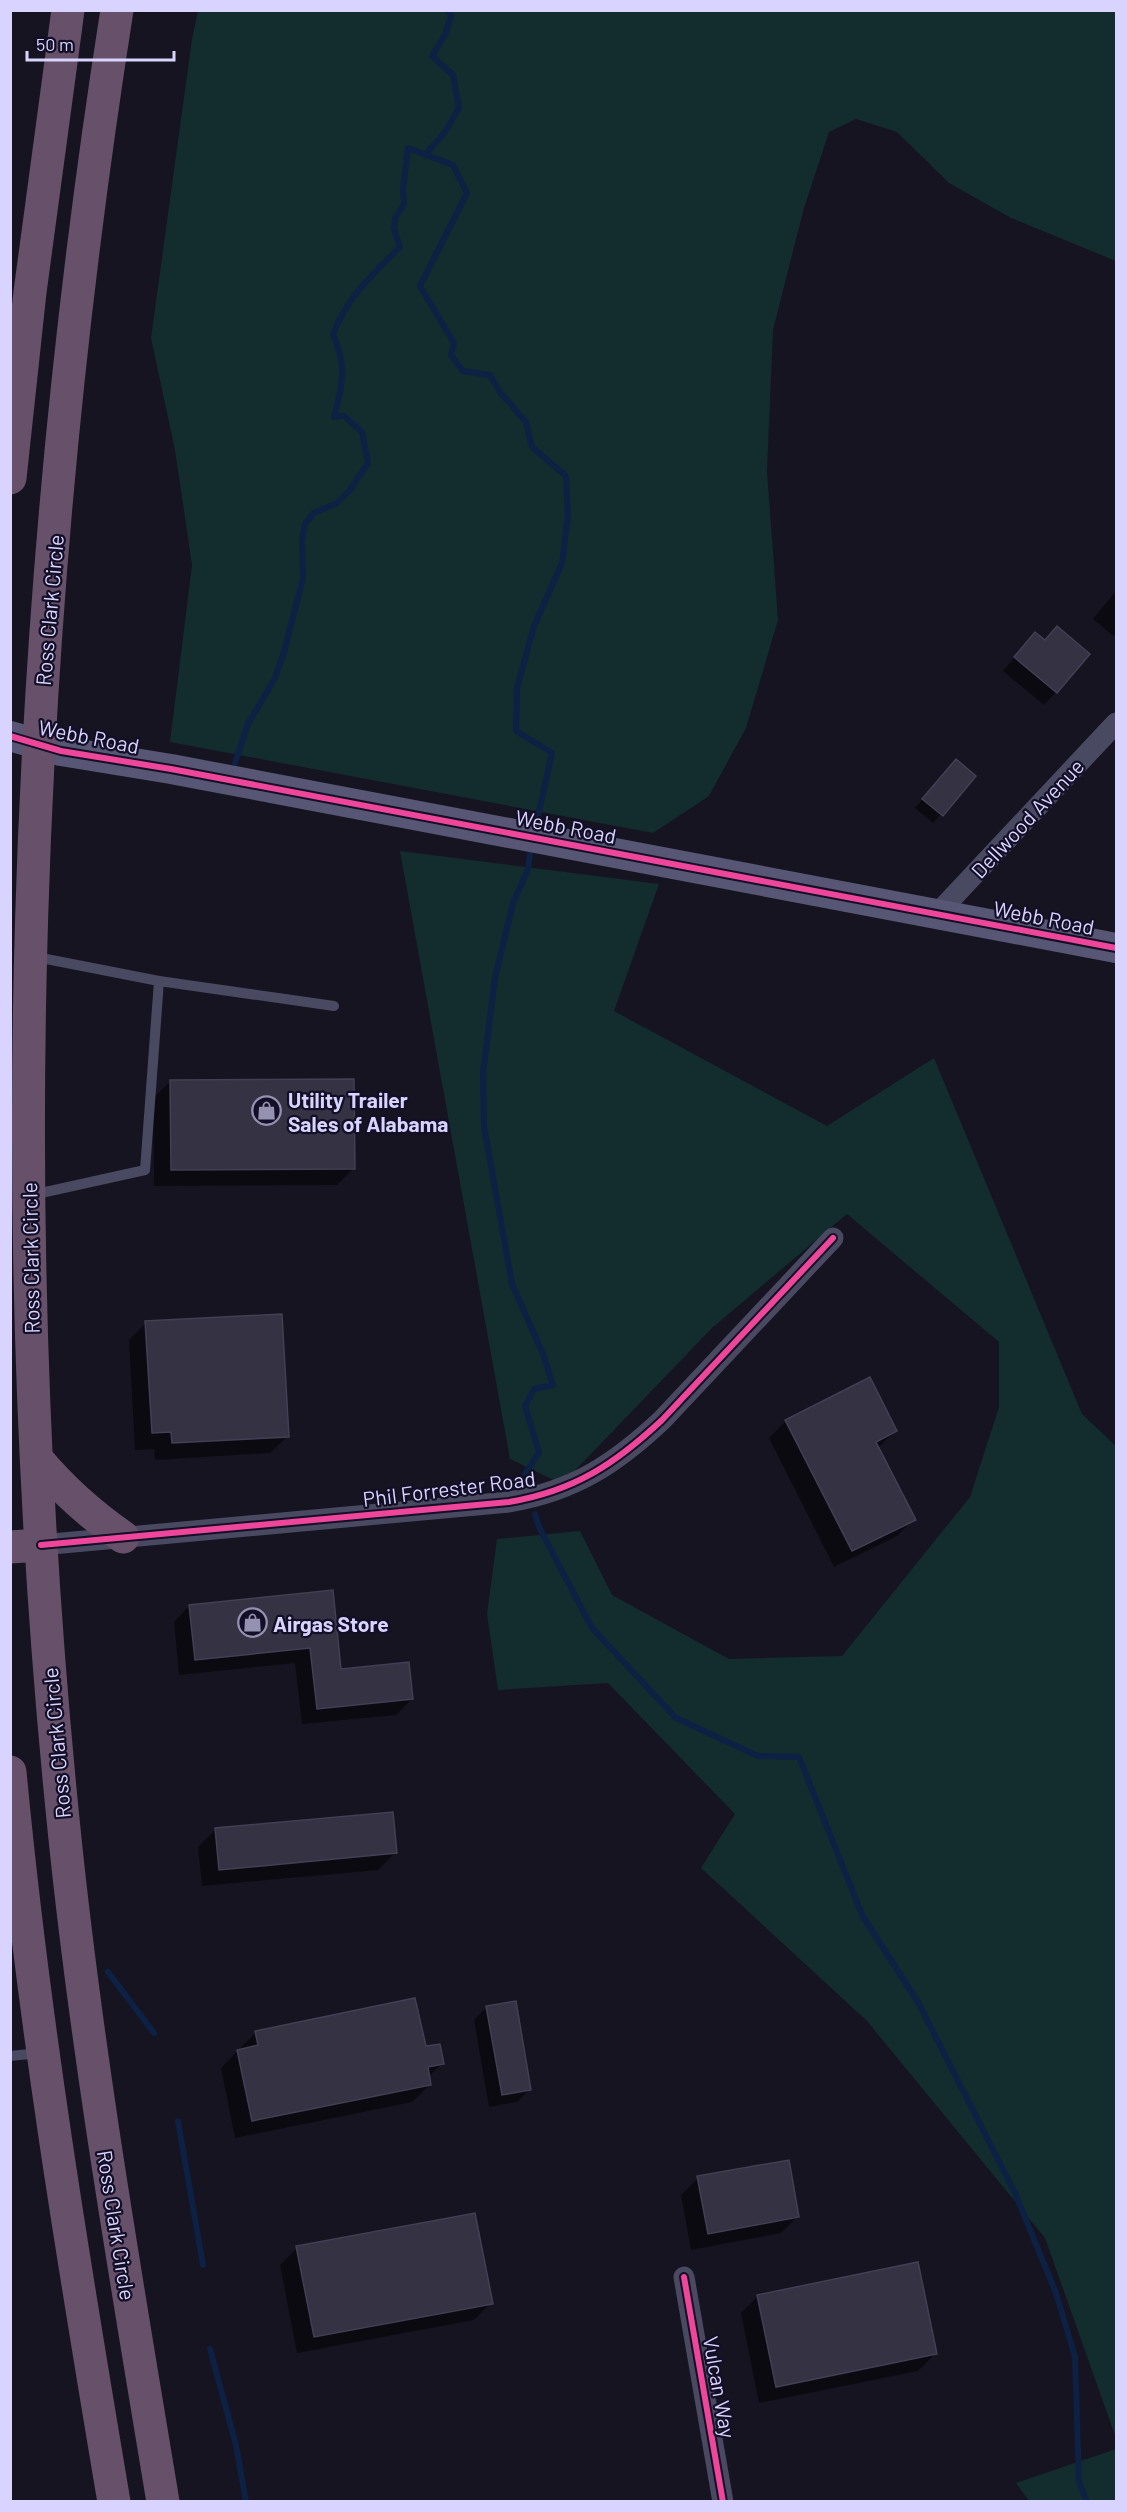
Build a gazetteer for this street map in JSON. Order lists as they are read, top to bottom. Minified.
{"streets":{"highway":["Ross Clark Circle"],"street":["Webb Road","Dellwood Avenue","Phil Forrester Road","Vulcan Way"]},"crossings":[["Ross Clark Circle","Webb Road"],["Ross Clark Circle","Phil Forrester Road"],["Webb Road","Dellwood Avenue"]],"places":{"shop":["Utility Trailer Sales of Alabama","Airgas Store"]},"scale_bar":"50 m"}
